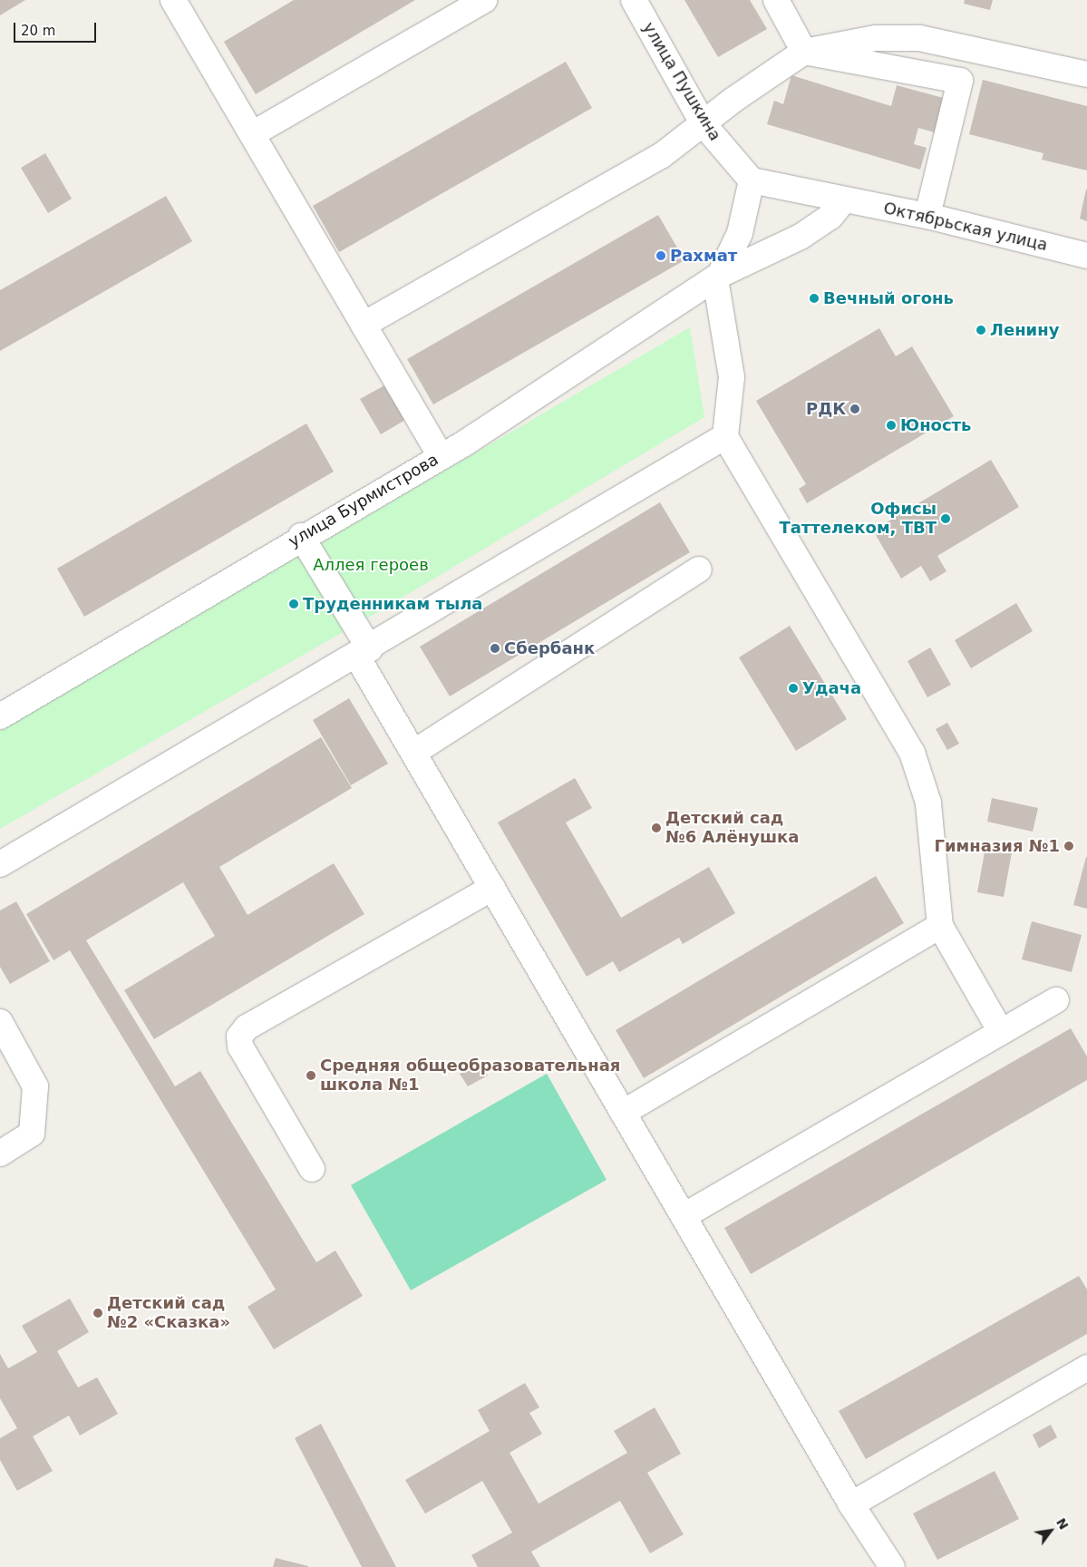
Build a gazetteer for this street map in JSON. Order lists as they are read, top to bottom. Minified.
{"streets":{"street":["улица Пушкина","Октябрьская улица","улица Бурмистрова"]},"crossings":[["улица Пушкина","Октябрьская улица"],["Октябрьская улица","улица Бурмистрова"]],"parks":["Аллея героев"],"places":["Рахмат","Вечный огонь","Ленину","РДК","Юность","Офисы Таттелеком, ТВТ","Труденникам тыла","Сбербанк","Удача","Детский сад №6 Алёнушка","Гимназия №1","Средняя общеобразовательная школа №1","Детский сад №2 «Сказка»"],"scale_bar":"20 m","north":"top right"}
